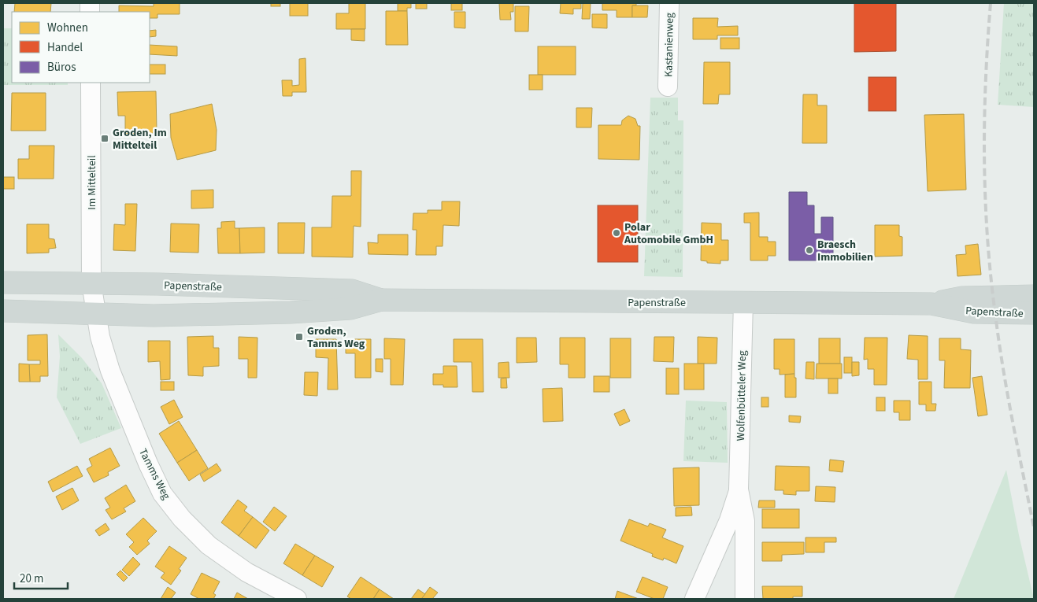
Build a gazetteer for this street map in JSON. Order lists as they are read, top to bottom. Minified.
{"streets":{"main road":["Papenstraße"],"street":["Kastanienweg","Im Mittelteil","Wolfenbütteler Weg","Tamms Weg"]},"crossings":[["Im Mittelteil","Papenstraße"],["Im Mittelteil","Tamms Weg"],["Papenstraße","Wolfenbütteler Weg"],["Papenstraße","Tamms Weg"]],"places":{"transit":["Groden, Im Mittelteil","Groden, Tamms Weg"],"other":["Polar Automobile GmbH","Braesch Immobilien"]},"legend":["Wohnen","Handel","Büros"],"scale_bar":"20 m"}
